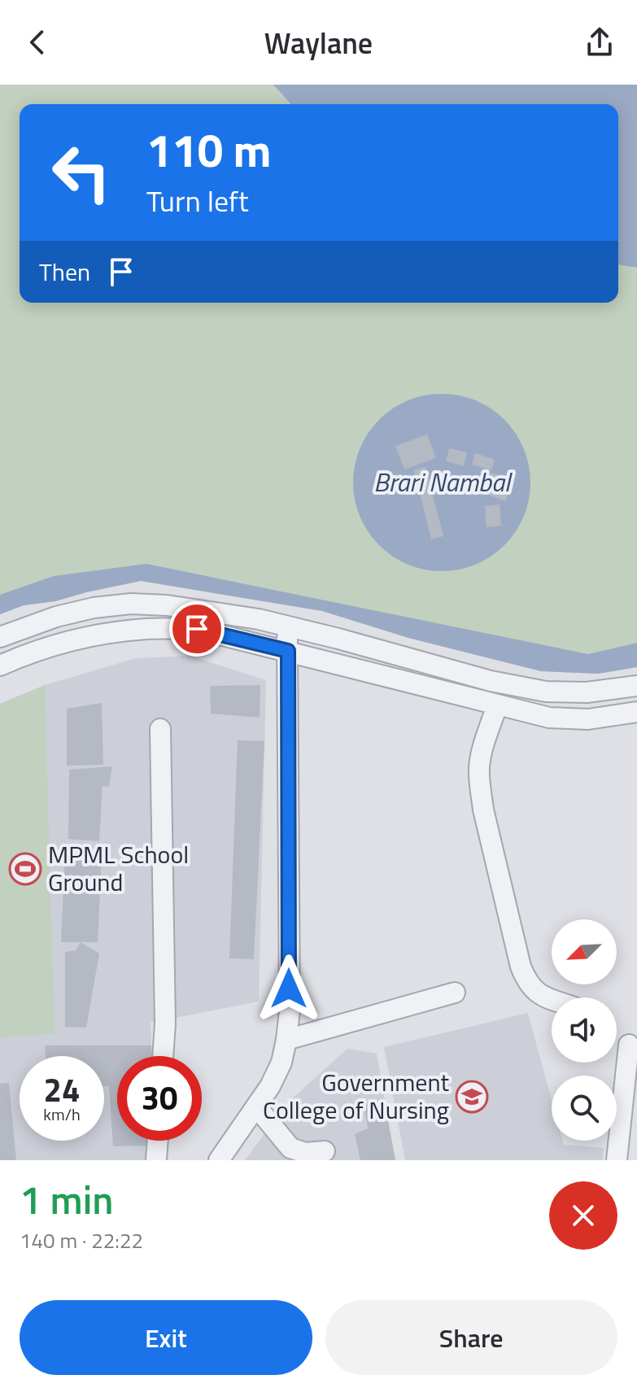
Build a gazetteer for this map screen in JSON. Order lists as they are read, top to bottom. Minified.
{"water":["Brari Nambal"],"places":{"sports":["MPML School Ground"],"school or university":["Government College of Nursing"]},"north":"bottom left","page":{"header":"Waylane","turn":["110 m","Turn left"],"then":"Then","speed":"24 km/h","limit":"30","heading":["1 min","140 m · 22:22"],"buttons":["Exit","Share"]}}
